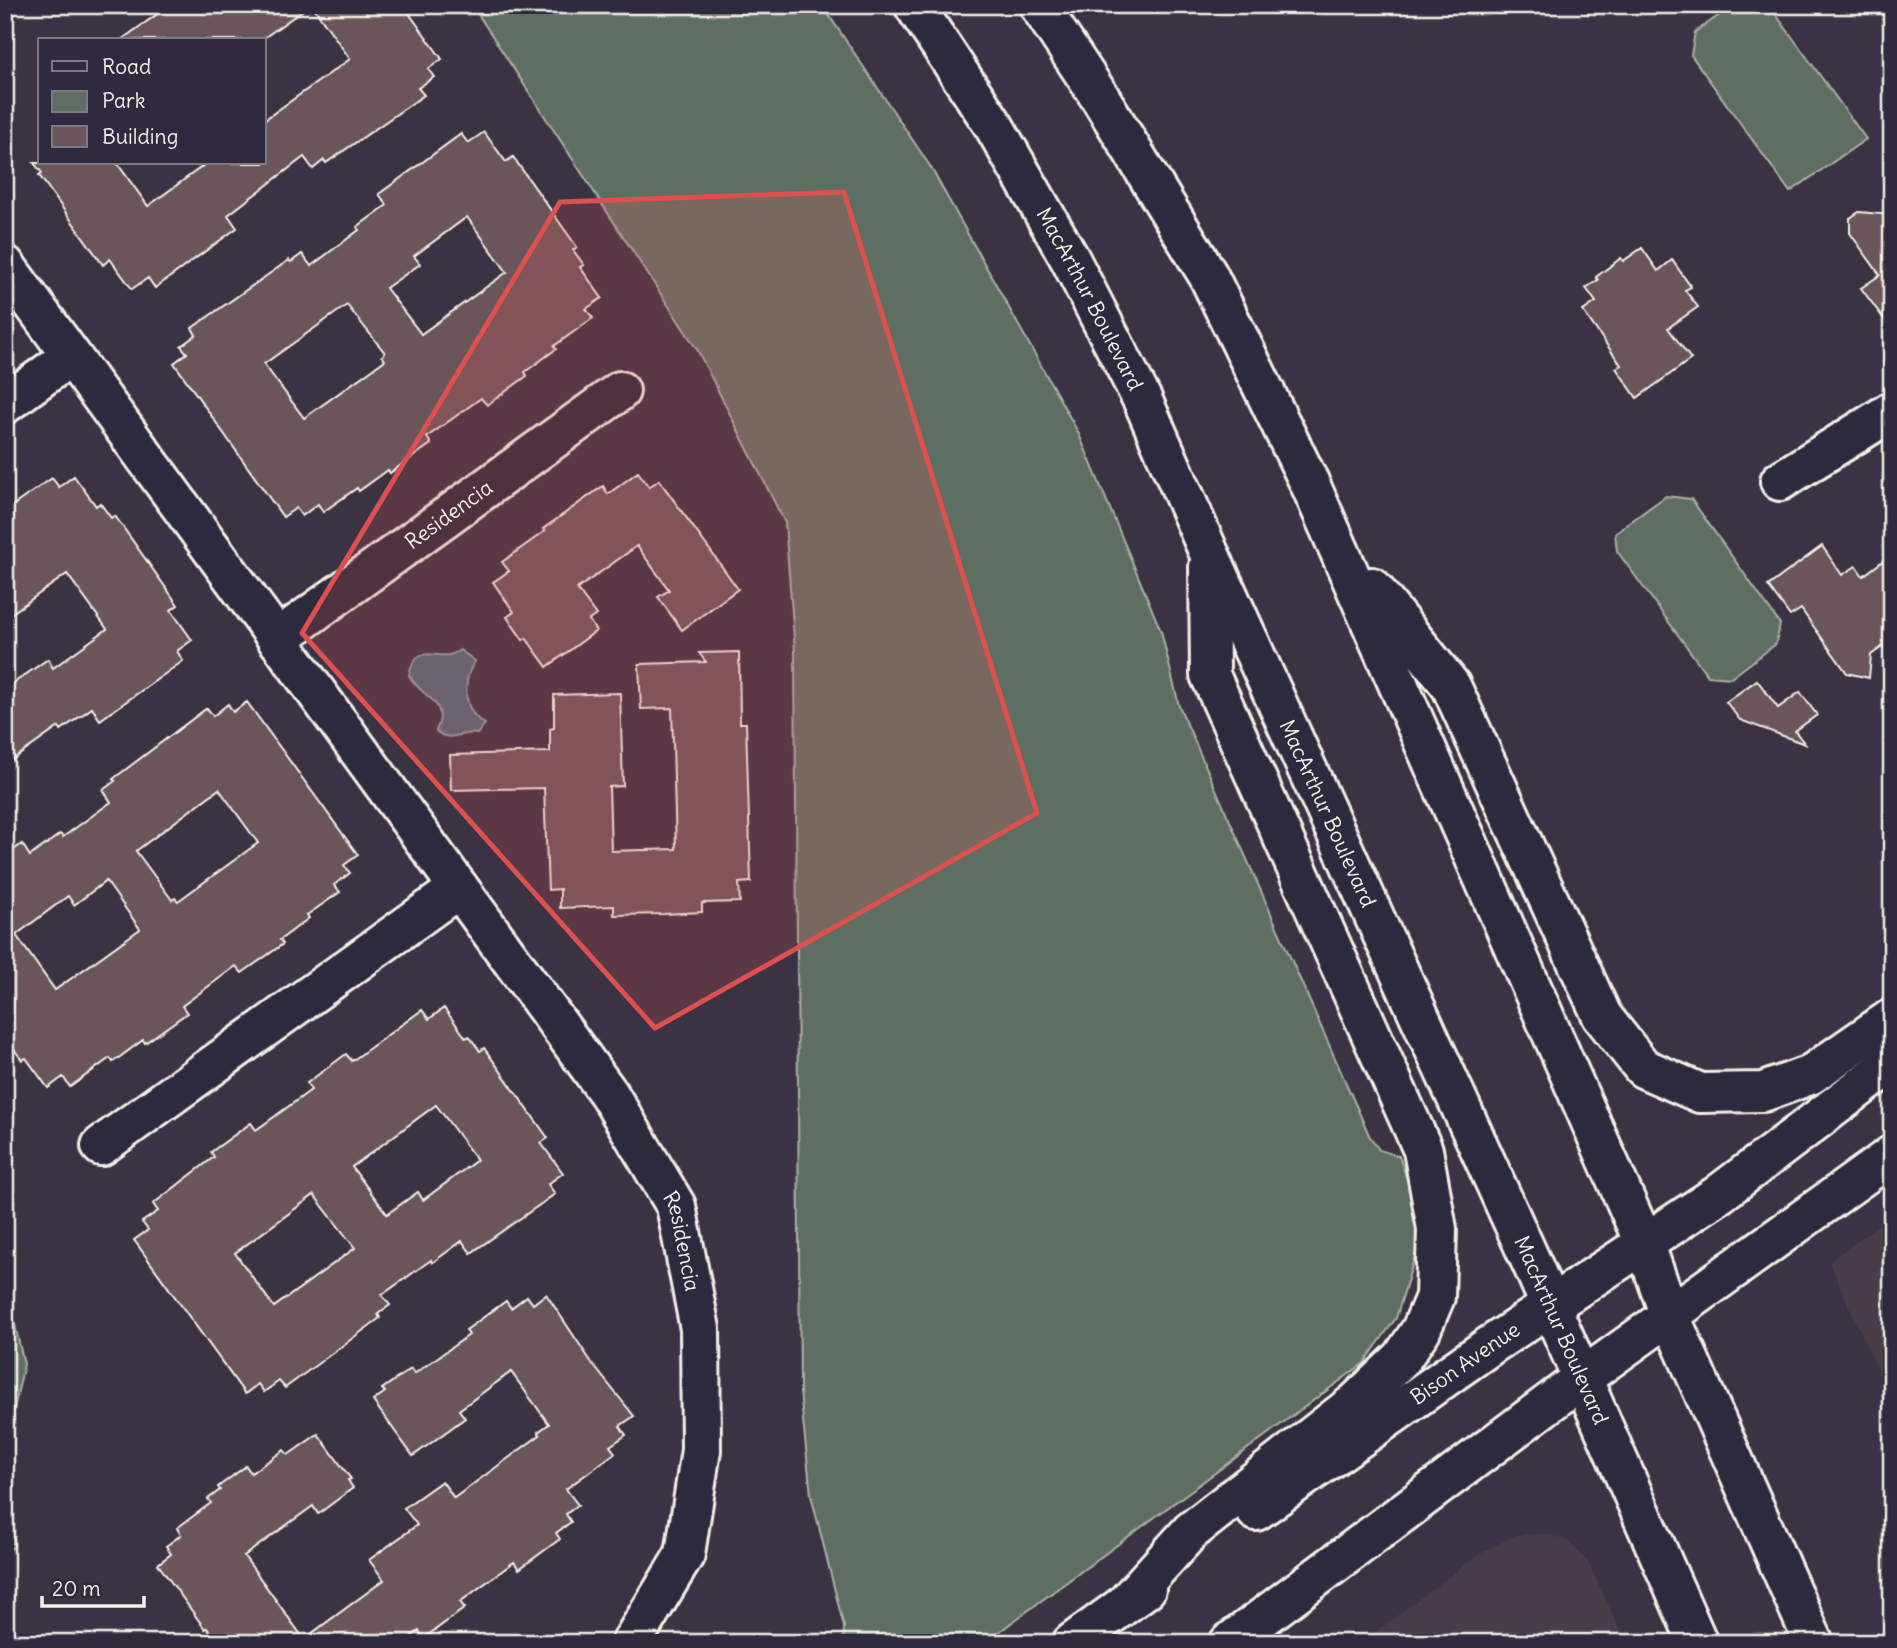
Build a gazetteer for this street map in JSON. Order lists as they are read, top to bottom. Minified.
{"streets":{"main road":["MacArthur Boulevard","Residencia","Bison Avenue"]},"crossings":[["MacArthur Boulevard","Bison Avenue"]],"legend":["Road","Park","Building"],"scale_bar":"20 m"}
